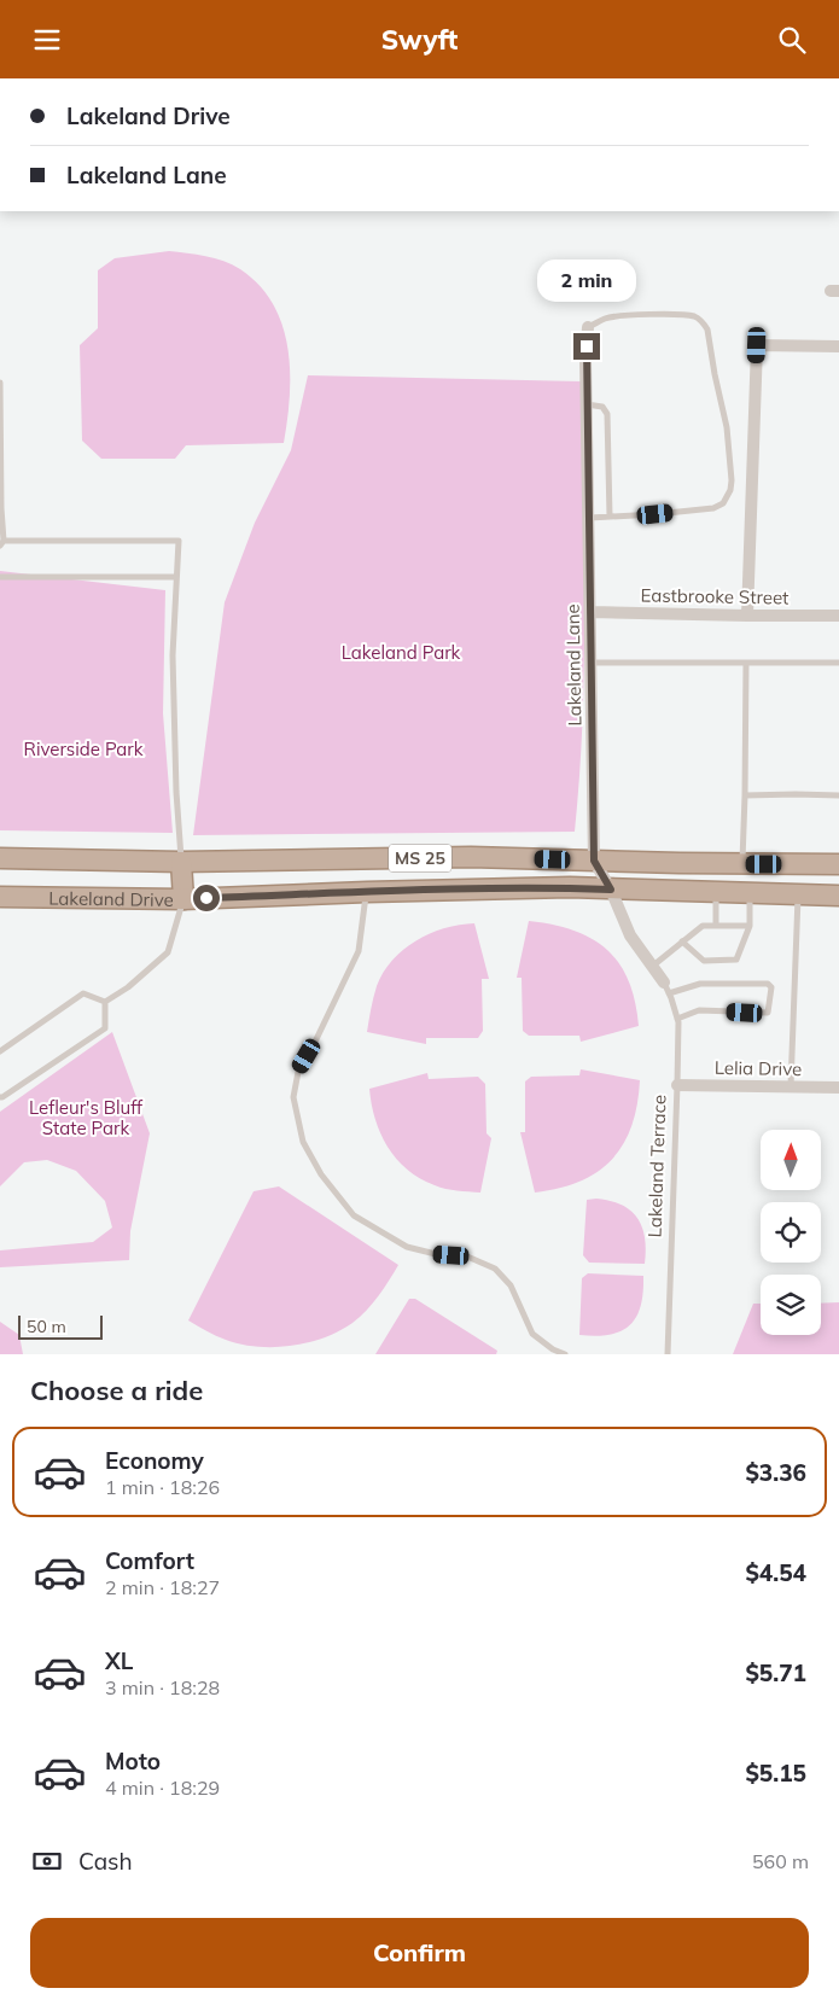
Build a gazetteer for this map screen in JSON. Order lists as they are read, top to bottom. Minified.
{"streets":{"highway":["MS 25","Lakeland Drive"],"street":["Eastbrooke Street","Lakeland Lane","Lelia Drive"],"lane":["Lakeland Terrace"]},"crossings":[["Eastbrooke Street","Lakeland Lane"],["Lakeland Lane","Lakeland Drive"],["Lakeland Lane","Lakeland Terrace"],["Lelia Drive","Lakeland Terrace"]],"parks":["Lakeland Park","Riverside Park","Lefleur's Bluff State Park"],"scale_bar":"50 m","north":"top","page":{"header":"Swyft","banner":["Lakeland Drive","Lakeland Lane"],"bubble":"2 min","scale":"50 m","heading":"Choose a ride","list":[{"name":"Economy","note":"1 min · 18:26","value":"$3.36"},{"name":"Comfort","note":"2 min · 18:27","value":"$4.54"},{"name":"XL","note":"3 min · 18:28","value":"$5.71"},{"name":"Moto","note":"4 min · 18:29","value":"$5.15"}],"pay":["Cash","560 m"],"buttons":"Confirm"}}
